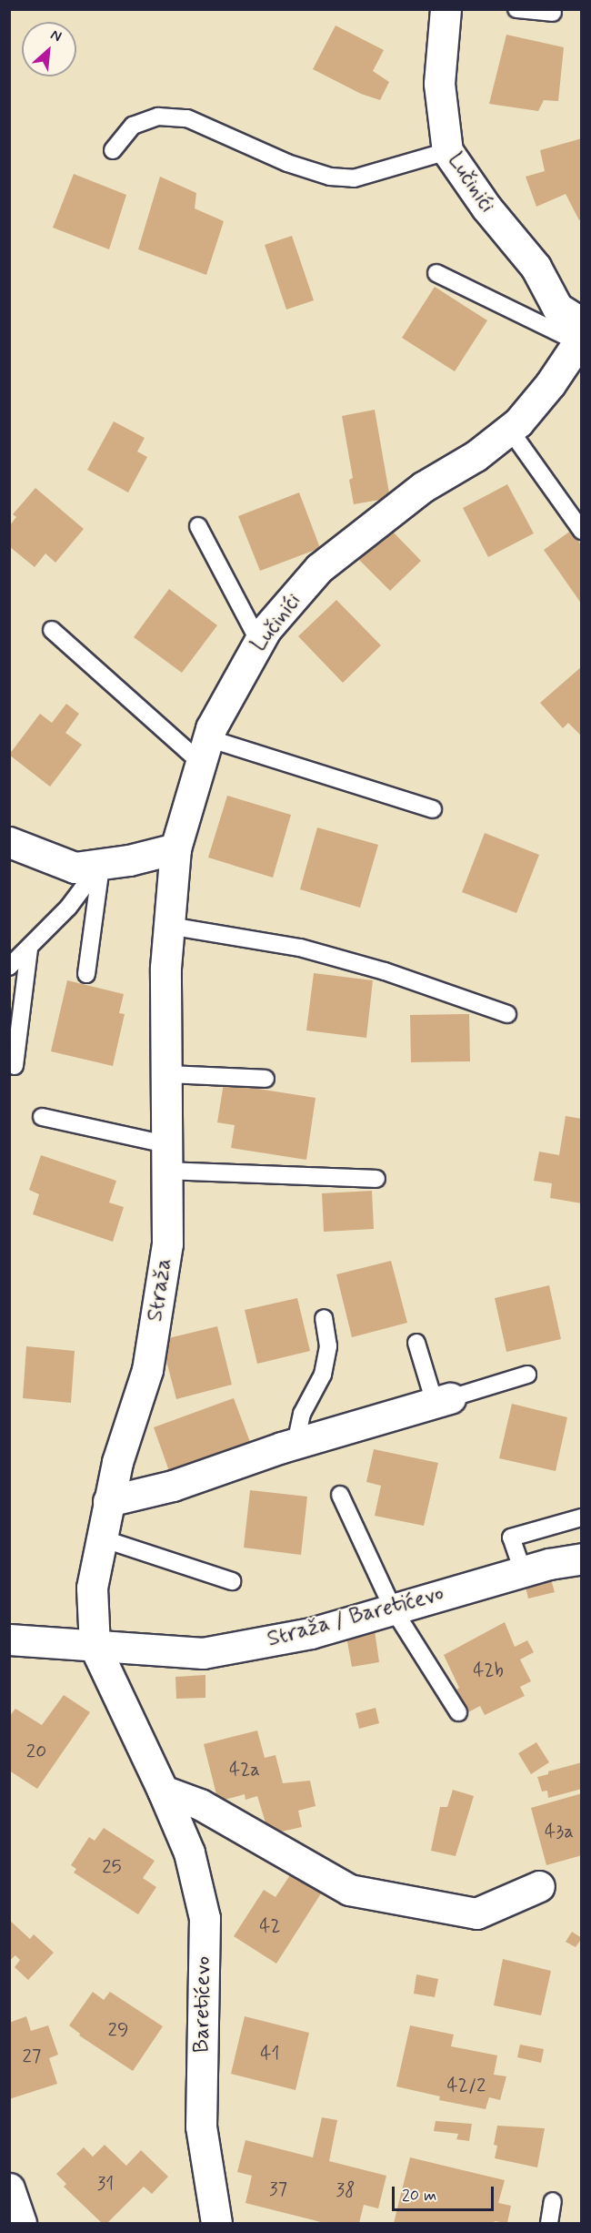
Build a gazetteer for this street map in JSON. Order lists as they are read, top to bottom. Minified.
{"streets":{"street":["Lučinići","Straža","Straža / Baretićevo","Baretićevo"]},"crossings":[["Lučinići","Straža"],["Straža","Straža / Baretićevo"],["Straža","Baretićevo"],["Straža / Baretićevo","Baretićevo"]],"house_numbers":["42b","20","42a","43a","25","42","29","41","27","42/2","31","37","38"],"scale_bar":"20 m","north":"top right"}
